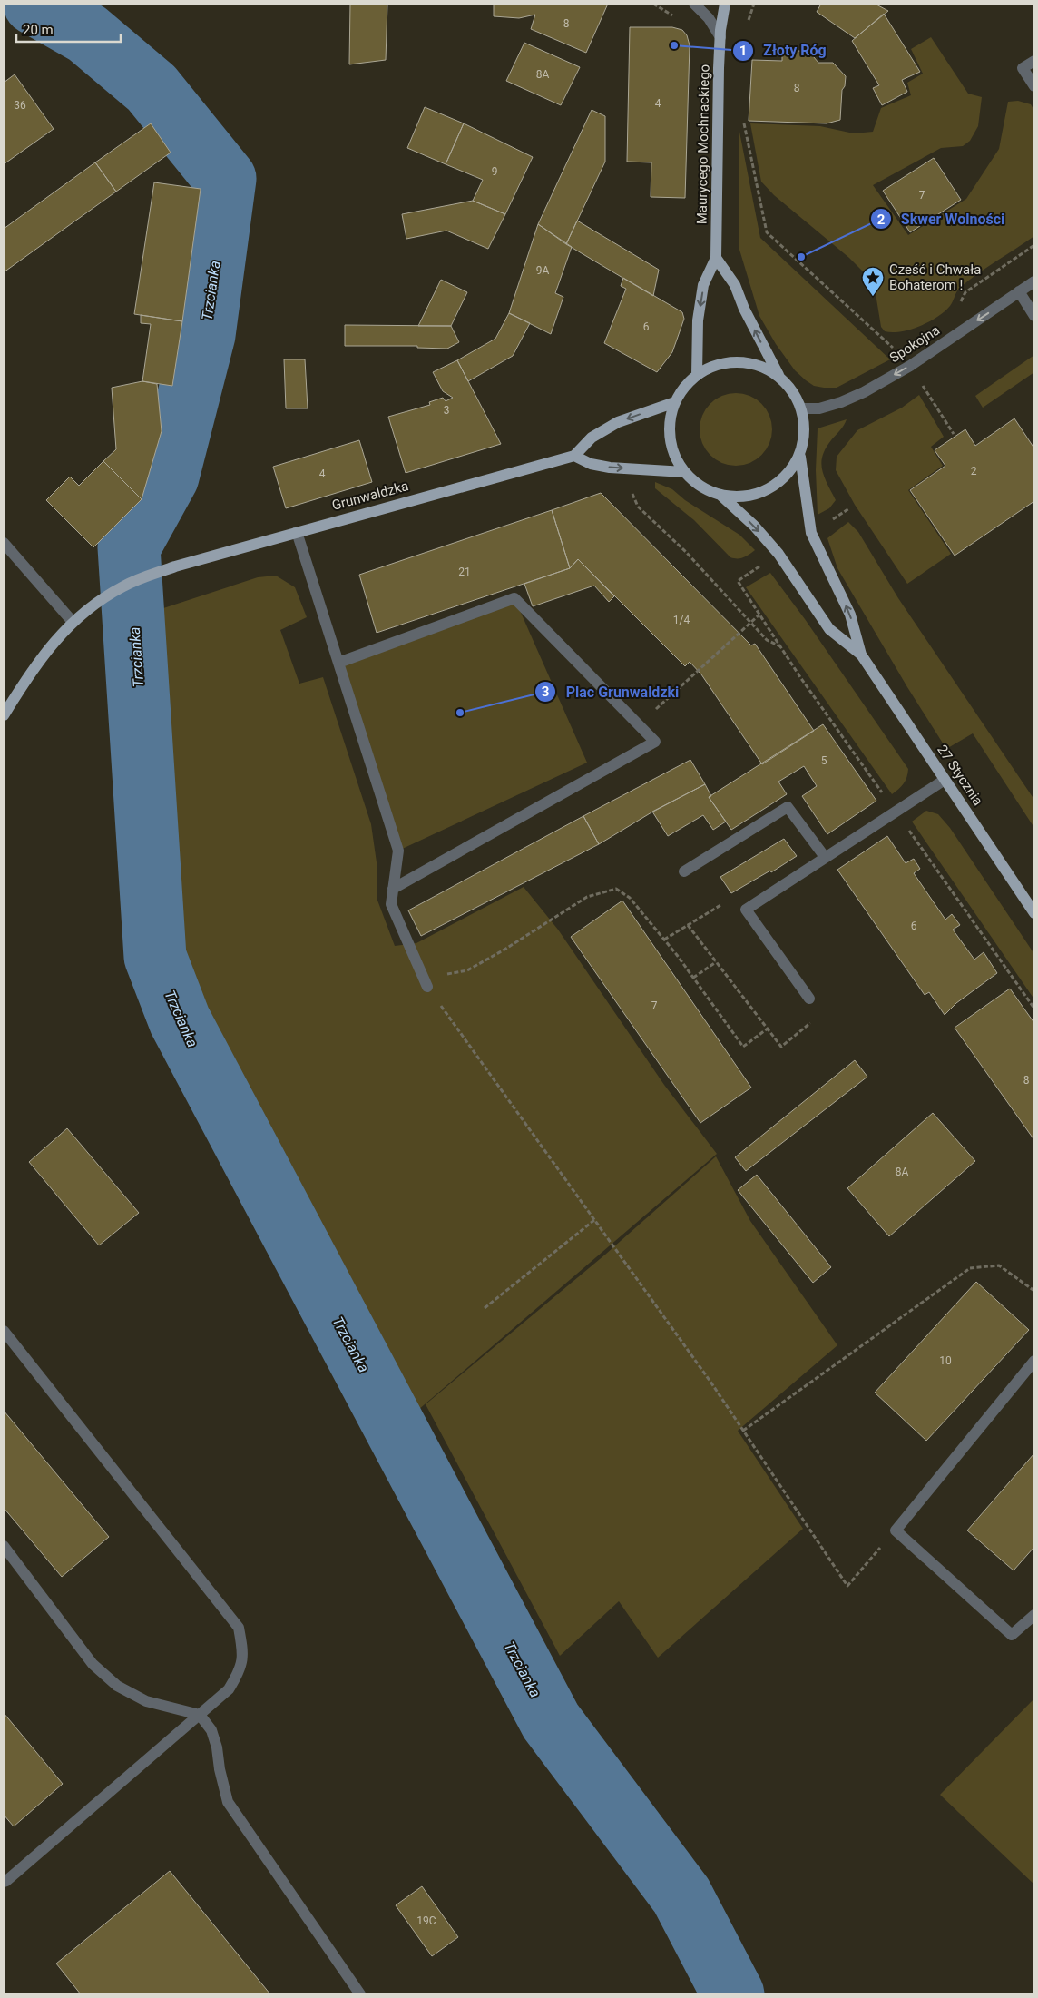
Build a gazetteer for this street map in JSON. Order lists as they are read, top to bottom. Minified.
{"streets":{"main road":["Maurycego Mochnackiego","Grunwaldzka","27 Stycznia"],"street":["Spokojna"]},"crossings":[["Maurycego Mochnackiego","Spokojna"],["Maurycego Mochnackiego","27 Stycznia"],["Spokojna","27 Stycznia"]],"one_way":["Spokojna"],"water":["Trzcianka"],"places":{"other":["Złoty Róg","Skwer Wolności","Plac Grunwaldzki"],"place":["Cześć i Chwała Bohaterom !"]},"house_numbers":["8","8A","8","4","36","9","7","9A","6","3","2","4","21","1/4","5","6","7","8","8A","10","19C"],"scale_bar":"20 m"}
